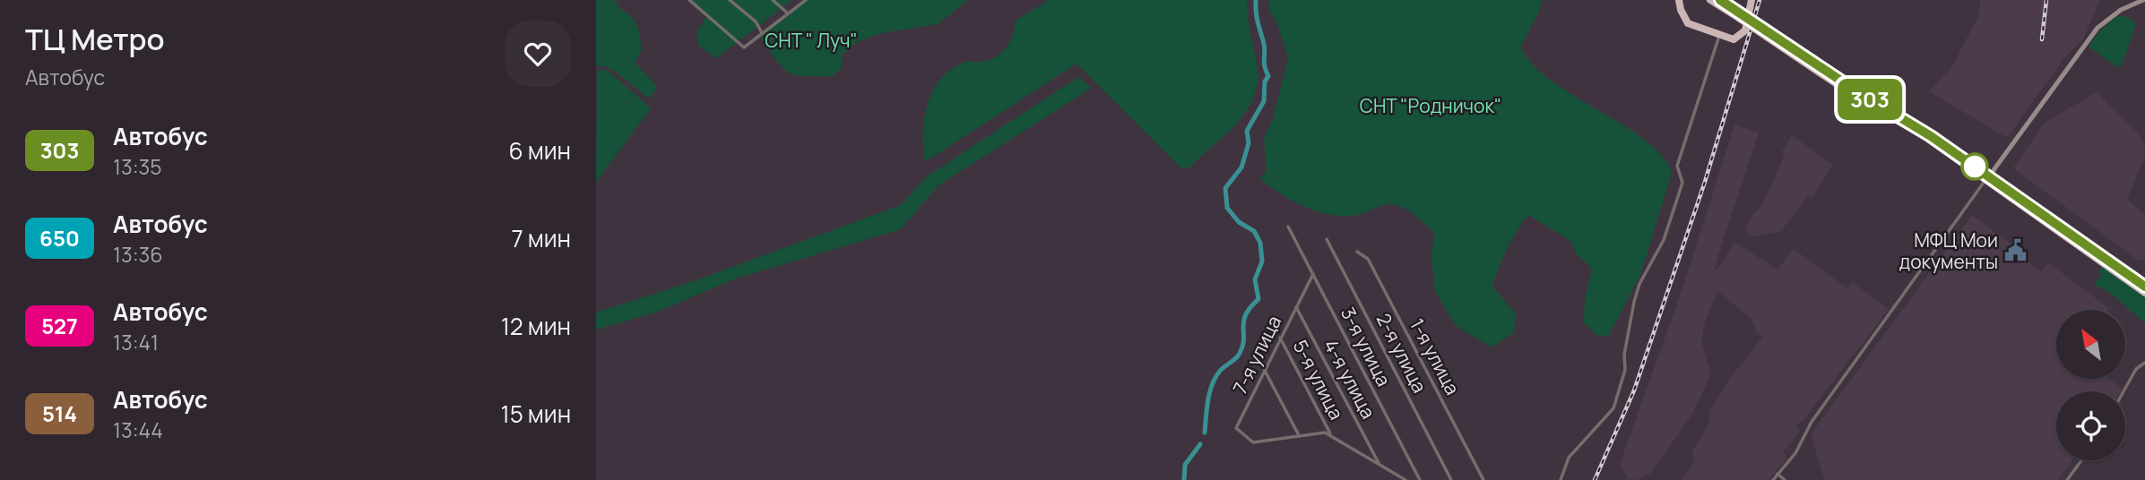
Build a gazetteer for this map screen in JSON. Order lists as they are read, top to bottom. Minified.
{"streets":{"street":["3-я улица","2-я улица","7-я улица","1-я улица","4-я улица","5-я улица"]},"crossings":[["3-я улица","7-я улица"],["7-я улица","4-я улица"],["7-я улица","5-я улица"]],"parks":["СНТ \" Луч\"","СНТ \"Родничок\""],"places":{"public building":["МФЦ Мои документы"]},"lines":["bus line 303"],"north":"top left","page":{"heading":["ТЦ Метро","Автобус"],"on_map":"303","list":[{"mark":"303","name":"Автобус","note":"13:35","value":"6 мин"},{"mark":"650","name":"Автобус","note":"13:36","value":"7 мин"},{"mark":"527","name":"Автобус","note":"13:41","value":"12 мин"},{"mark":"514","name":"Автобус","note":"13:44","value":"15 мин"}]}}
